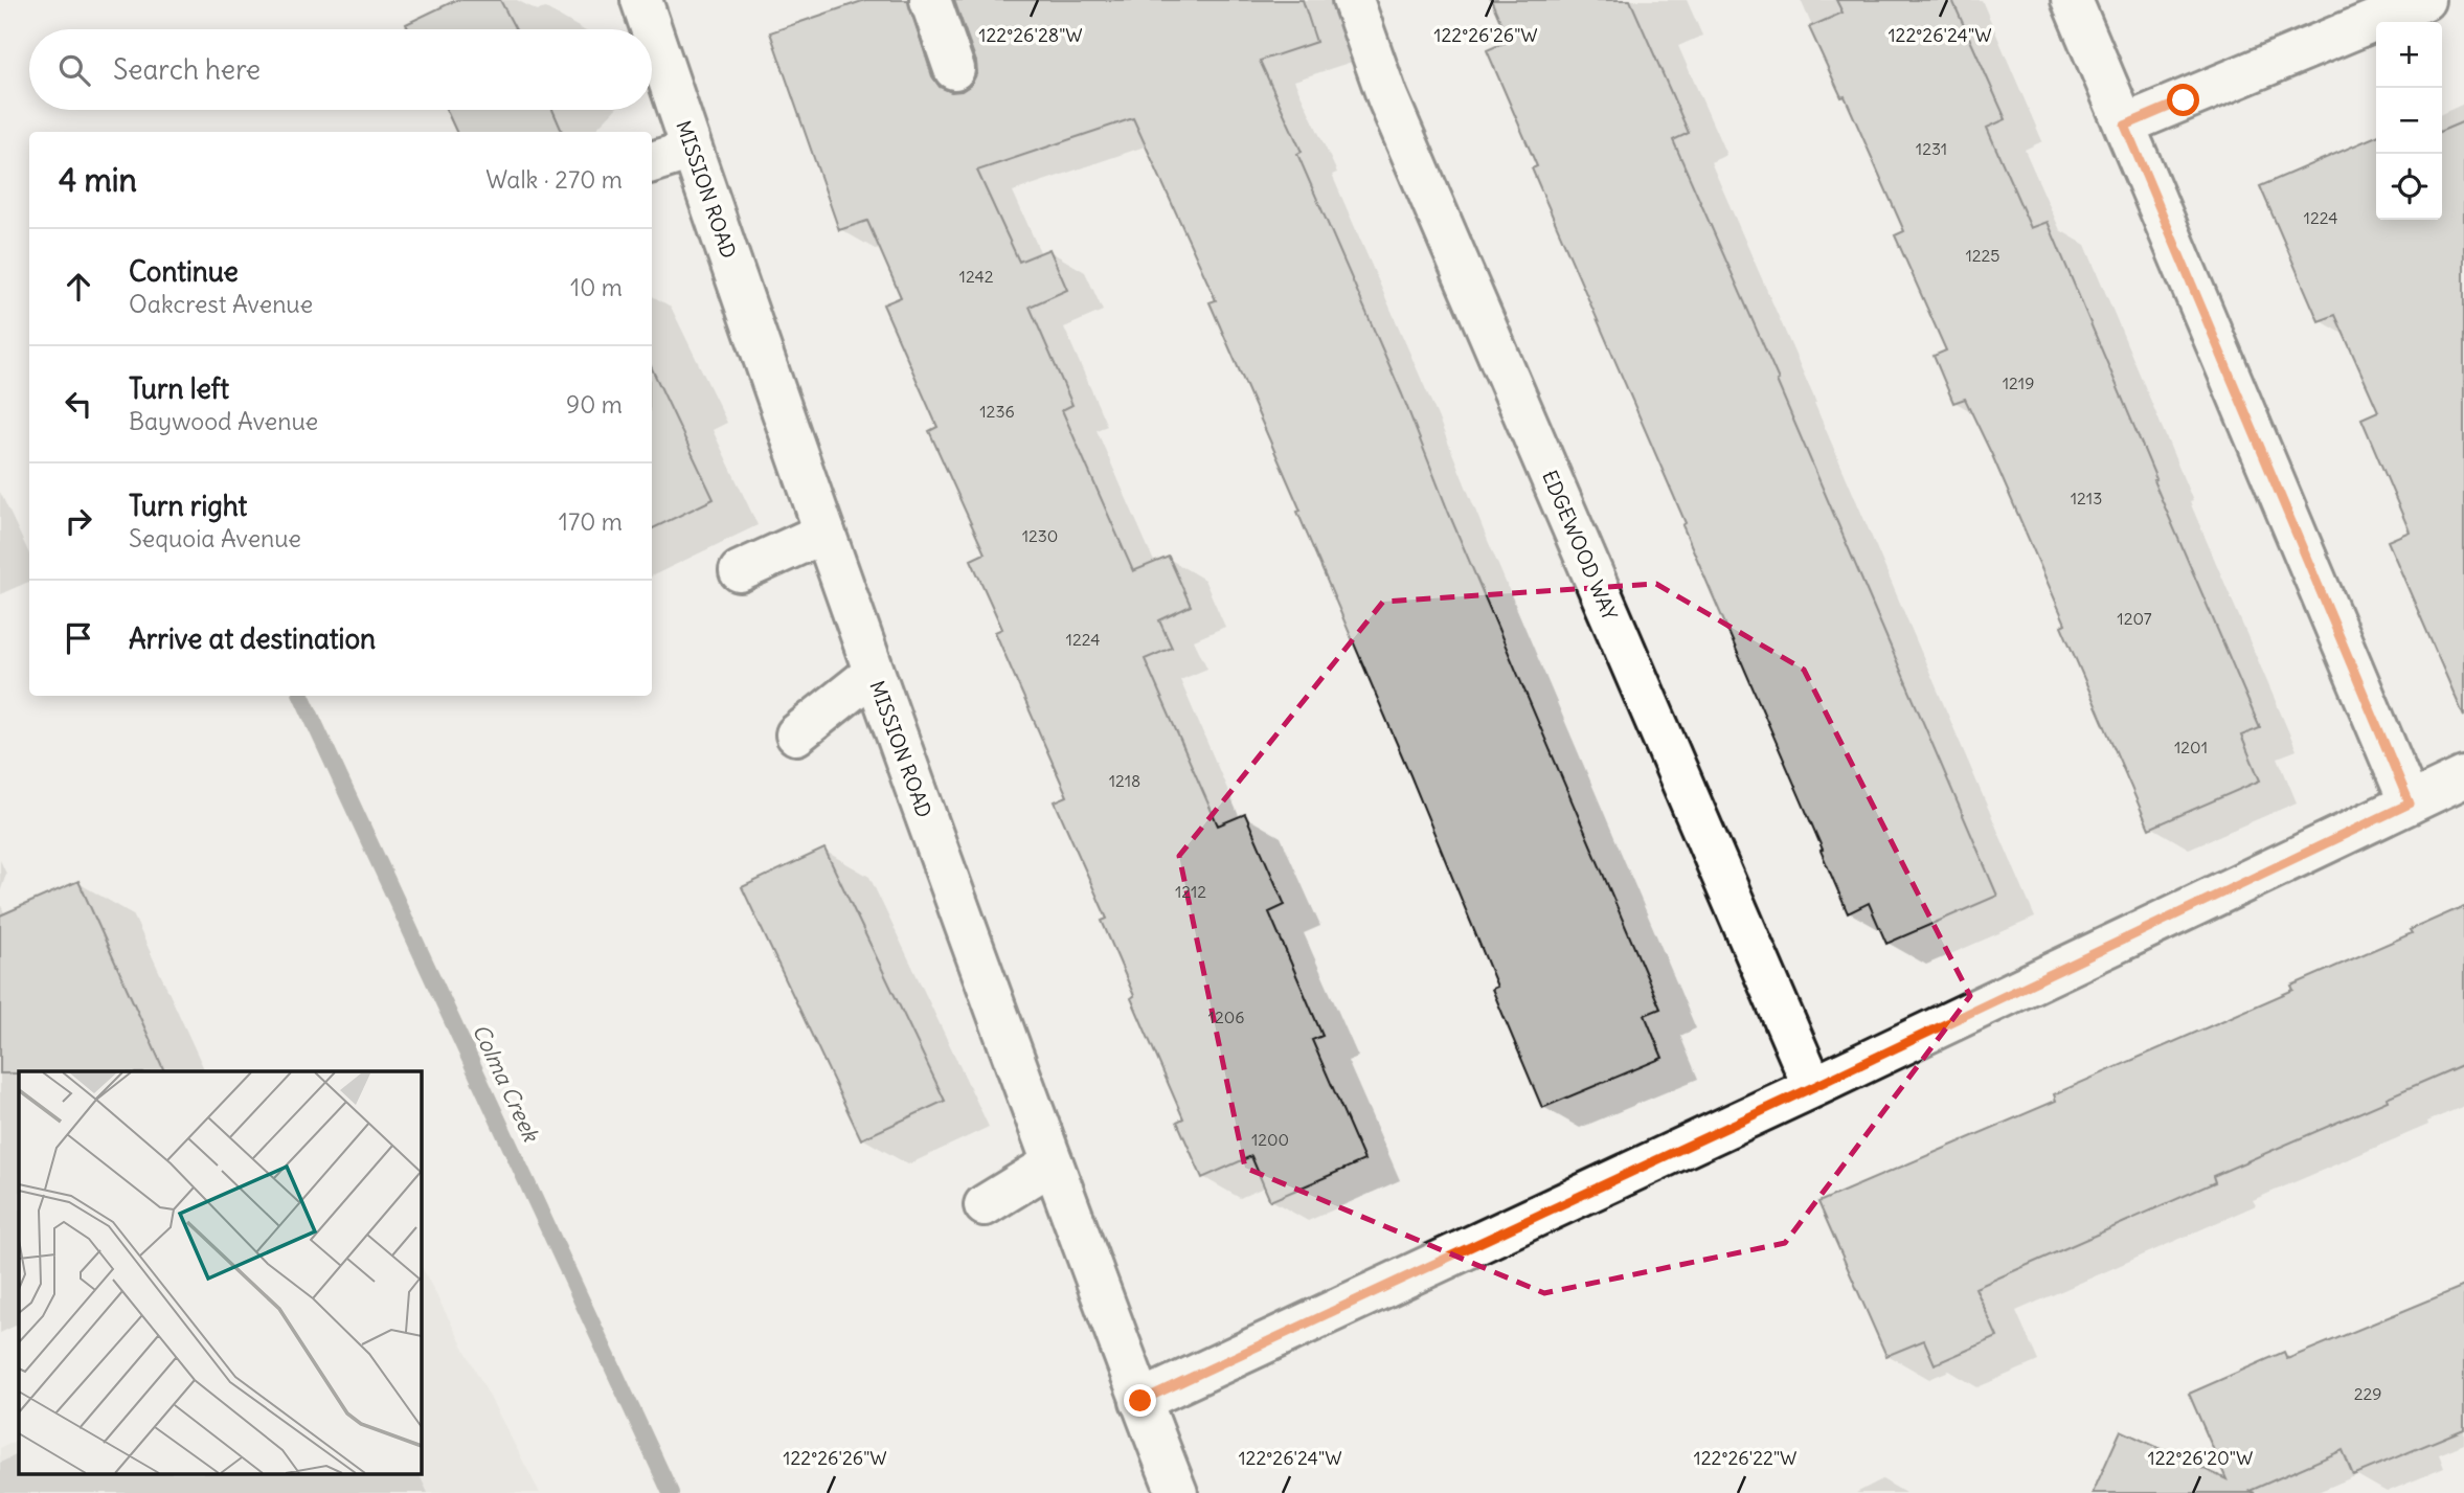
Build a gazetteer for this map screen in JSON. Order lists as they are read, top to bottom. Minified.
{"streets":{"street":["MISSION ROAD","EDGEWOOD WAY"]},"water":["Colma Creek"],"house_numbers":["1231","1224","1225","1242","1219","1236","1213","1230","1207","1224","1201","1218","1212","1206","1200","229"],"page":{"map_buttons":["+","−"],"search":"Search here","heading":["4 min","Walk · 270 m"],"list":[["Continue","Oakcrest Avenue","10 m"],["Turn left","Baywood Avenue","90 m"],["Turn right","Sequoia Avenue","170 m"],"Arrive at destination"]},"coordinates":["122°26'24\"W","122°26'28\"W","122°26'26\"W","122°26'22\"W","122°26'20\"W"]}
